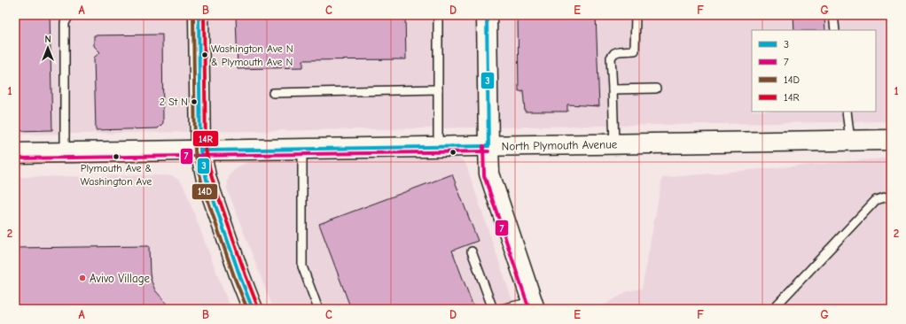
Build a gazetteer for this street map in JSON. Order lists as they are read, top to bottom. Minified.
{"streets":{"main road":["North Plymouth Avenue"]},"places":["Washington Ave N & Plymouth Ave N","2 St N","Plymouth Ave & Washington Ave","Avivo Village"],"lines":["transit line 3","transit line 14D","transit line 14R","transit line 7"],"legend":["3","7","14D","14R"],"north":"top","grid":{"columns":["A","B","C","D","E","F","G"],"rows":["1","2"]}}
